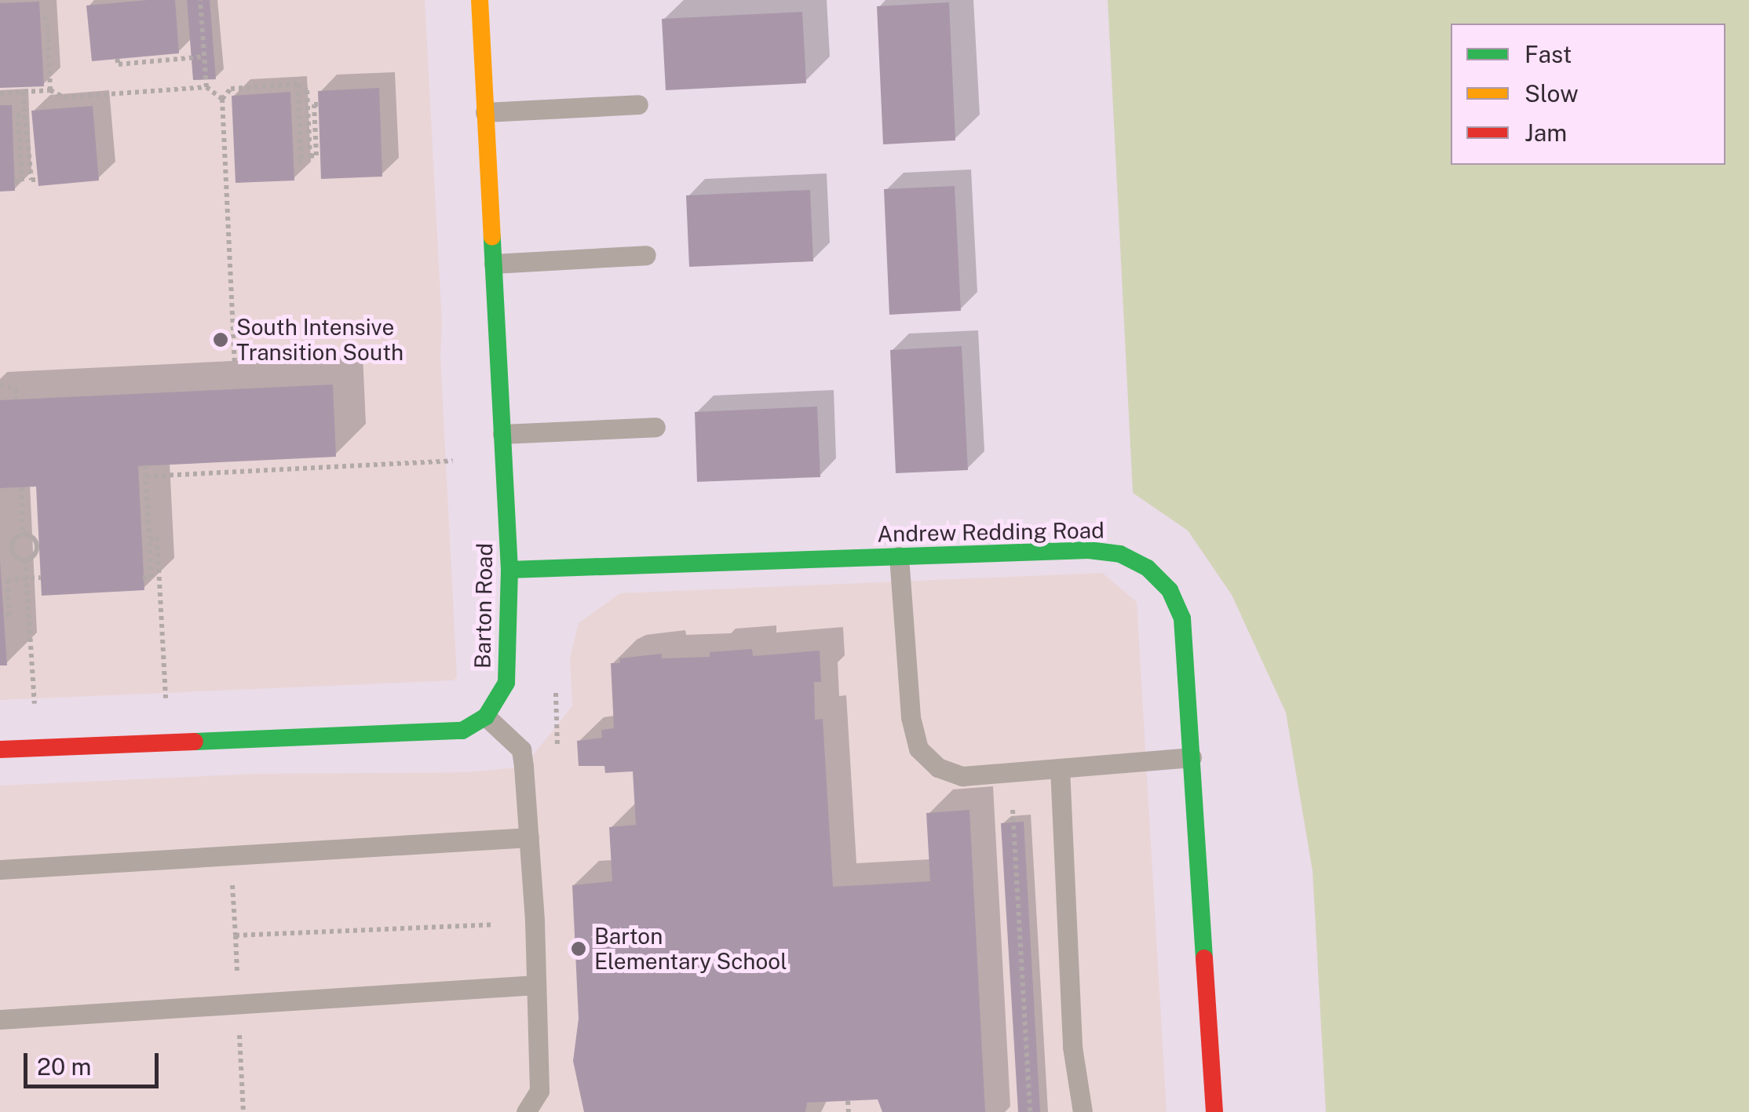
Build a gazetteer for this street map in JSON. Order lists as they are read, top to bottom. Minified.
{"streets":{"street":["Andrew Redding Road","Barton Road"]},"crossings":[["Andrew Redding Road","Barton Road"]],"places":["South Intensive Transition South","Barton Elementary School"],"legend":["Fast","Slow","Jam"],"scale_bar":"20 m"}
